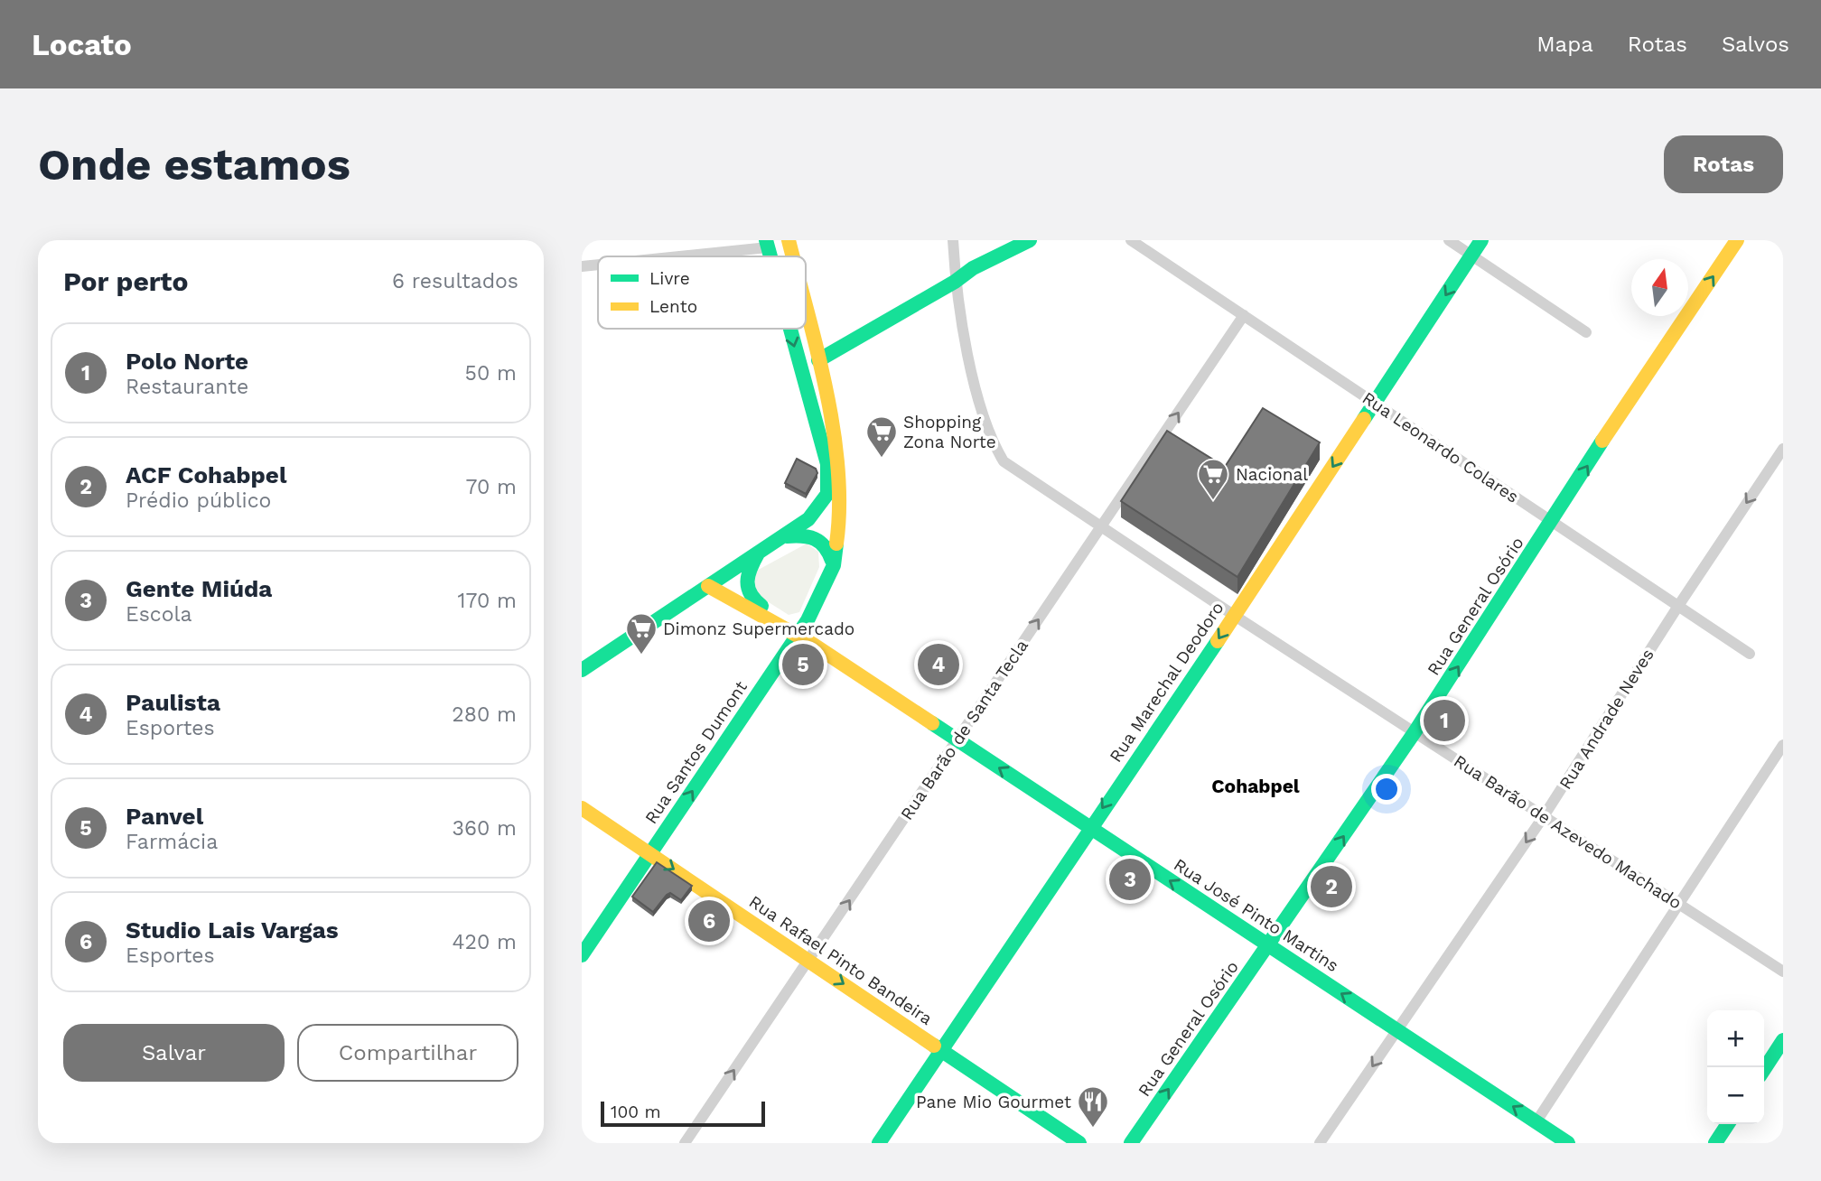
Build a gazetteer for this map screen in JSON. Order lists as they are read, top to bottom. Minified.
{"streets":{"street":["Rua Leonardo Colares","Rua General Osório","Rua Marechal Deodoro","Rua Andrade Neves","Rua Barão de Santa Tecla","Rua Santos Dumont","Rua Barão de Azevedo Machado","Rua José Pinto Martins","Rua Rafael Pinto Bandeira"]},"crossings":[["Rua Leonardo Colares","Rua General Osório"],["Rua Leonardo Colares","Rua Marechal Deodoro"],["Rua Leonardo Colares","Rua Andrade Neves"],["Rua Leonardo Colares","Rua Barão de Santa Tecla"],["Rua General Osório","Rua Barão de Azevedo Machado"],["Rua General Osório","Rua José Pinto Martins"],["Rua Marechal Deodoro","Rua Barão de Azevedo Machado"],["Rua Marechal Deodoro","Rua José Pinto Martins"],["Rua Marechal Deodoro","Rua Rafael Pinto Bandeira"],["Rua Andrade Neves","Rua Barão de Azevedo Machado"],["Rua Andrade Neves","Rua José Pinto Martins"],["Rua Barão de Santa Tecla","Rua Barão de Azevedo Machado"],["Rua Barão de Santa Tecla","Rua José Pinto Martins"],["Rua Barão de Santa Tecla","Rua Rafael Pinto Bandeira"],["Rua Santos Dumont","Rua José Pinto Martins"],["Rua Santos Dumont","Rua Rafael Pinto Bandeira"]],"one_way":["Rua General Osório","Rua Marechal Deodoro","Rua Andrade Neves","Rua Barão de Santa Tecla","Rua José Pinto Martins","Rua Rafael Pinto Bandeira"],"districts":["Cohabpel"],"places":{"supermarket":["Shopping Zona Norte","Nacional","Dimonz Supermercado"],"restaurant":["Pane Mio Gourmet"]},"legend":["Livre","Lento"],"scale_bar":"100 m","north":"top","page":{"header":"Locato","nav":["Mapa","Rotas","Salvos"],"buttons":["Rotas",["Salvar","Compartilhar"]],"title":"Onde estamos","heading":["Por perto","6 resultados"],"list":[{"mark":"1","name":"Polo Norte","note":"Restaurante","value":"50 m"},{"mark":"2","name":"ACF Cohabpel","note":"Prédio público","value":"70 m"},{"mark":"3","name":"Gente Miúda","note":"Escola","value":"170 m"},{"mark":"4","name":"Paulista","note":"Esportes","value":"280 m"},{"mark":"5","name":"Panvel","note":"Farmácia","value":"360 m"},{"mark":"6","name":"Studio Lais Vargas","note":"Esportes","value":"420 m"}],"pins":["4","5","1","3","2","6"],"map_buttons":["+","−"],"scale":"100 m"}}
